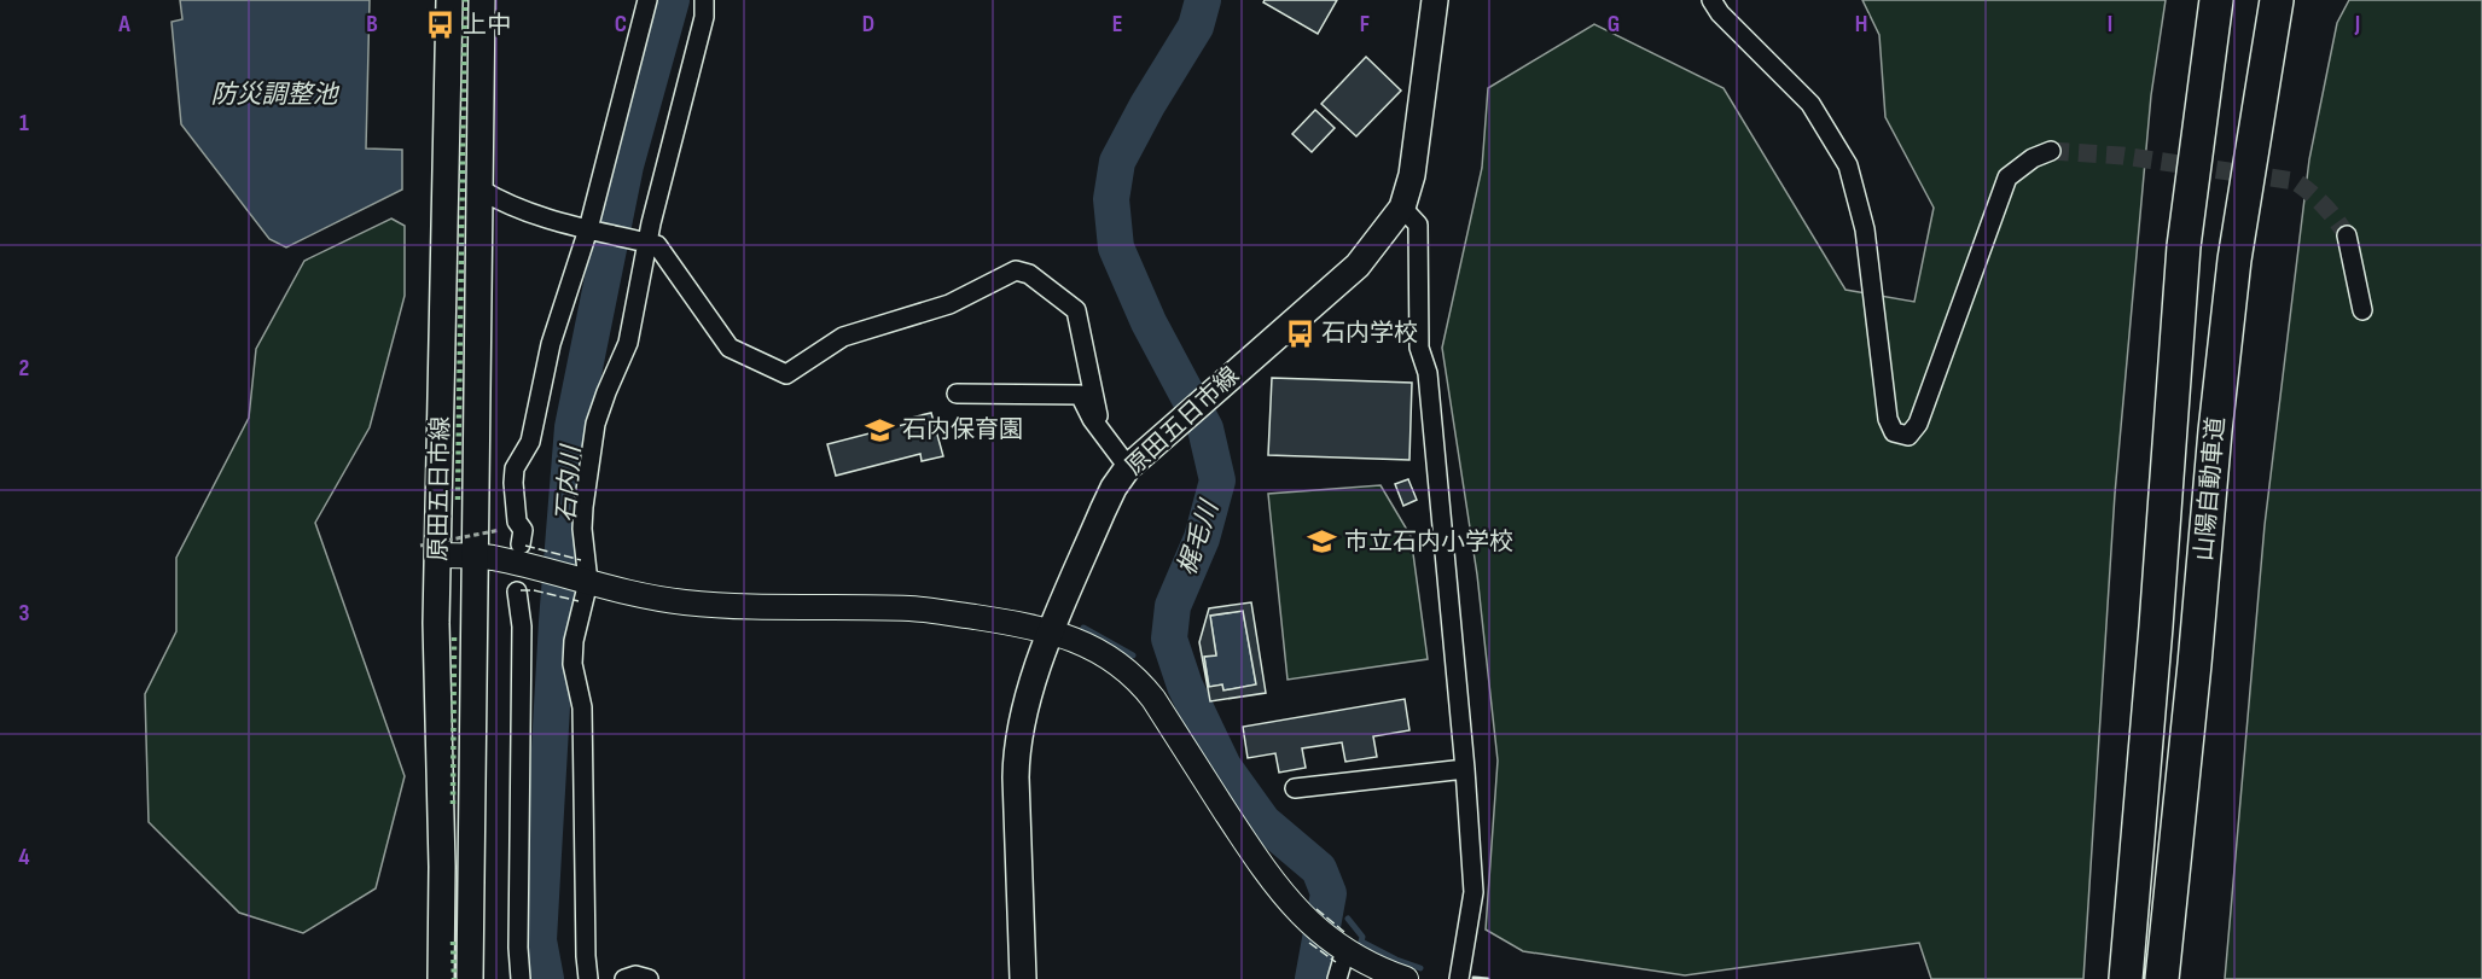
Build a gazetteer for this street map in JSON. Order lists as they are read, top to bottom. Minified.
{"streets":{"highway":["山陽自動車道"],"main road":["原田五日市線"]},"water":["防災調整池","石内川","梶毛川"],"places":{"bus stop":["上中","石内学校"],"school or university":["石内保育園","市立石内小学校"]},"grid":{"columns":["A","B","C","D","E","F","G","H","I","J"],"rows":["1","2","3","4"]}}
